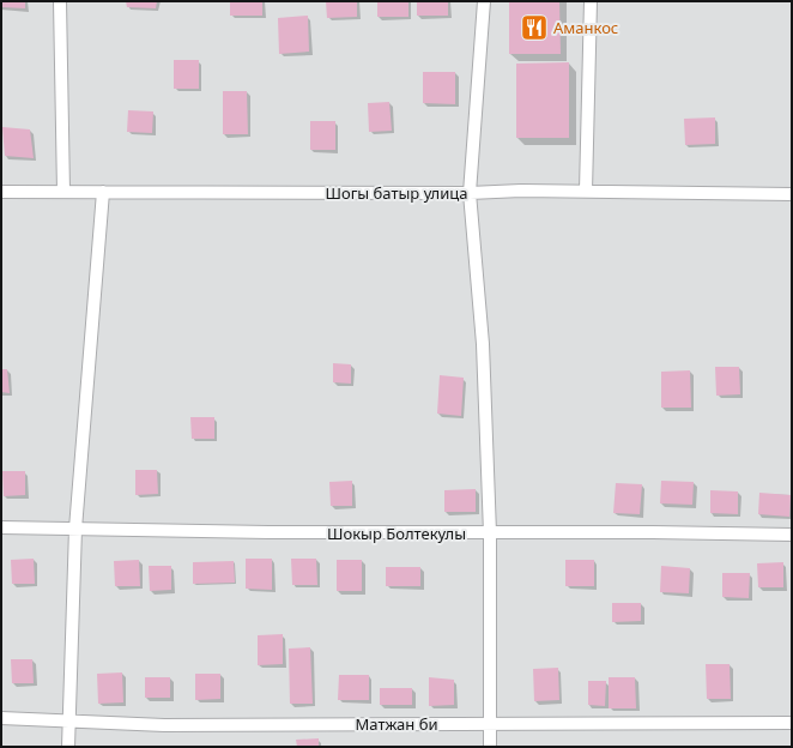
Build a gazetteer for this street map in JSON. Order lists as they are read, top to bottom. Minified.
{"streets":{"street":["Шогы батыр улица","Шокыр Болтекулы","Матжан би"]},"places":{"restaurant":["Аманкос"]}}
